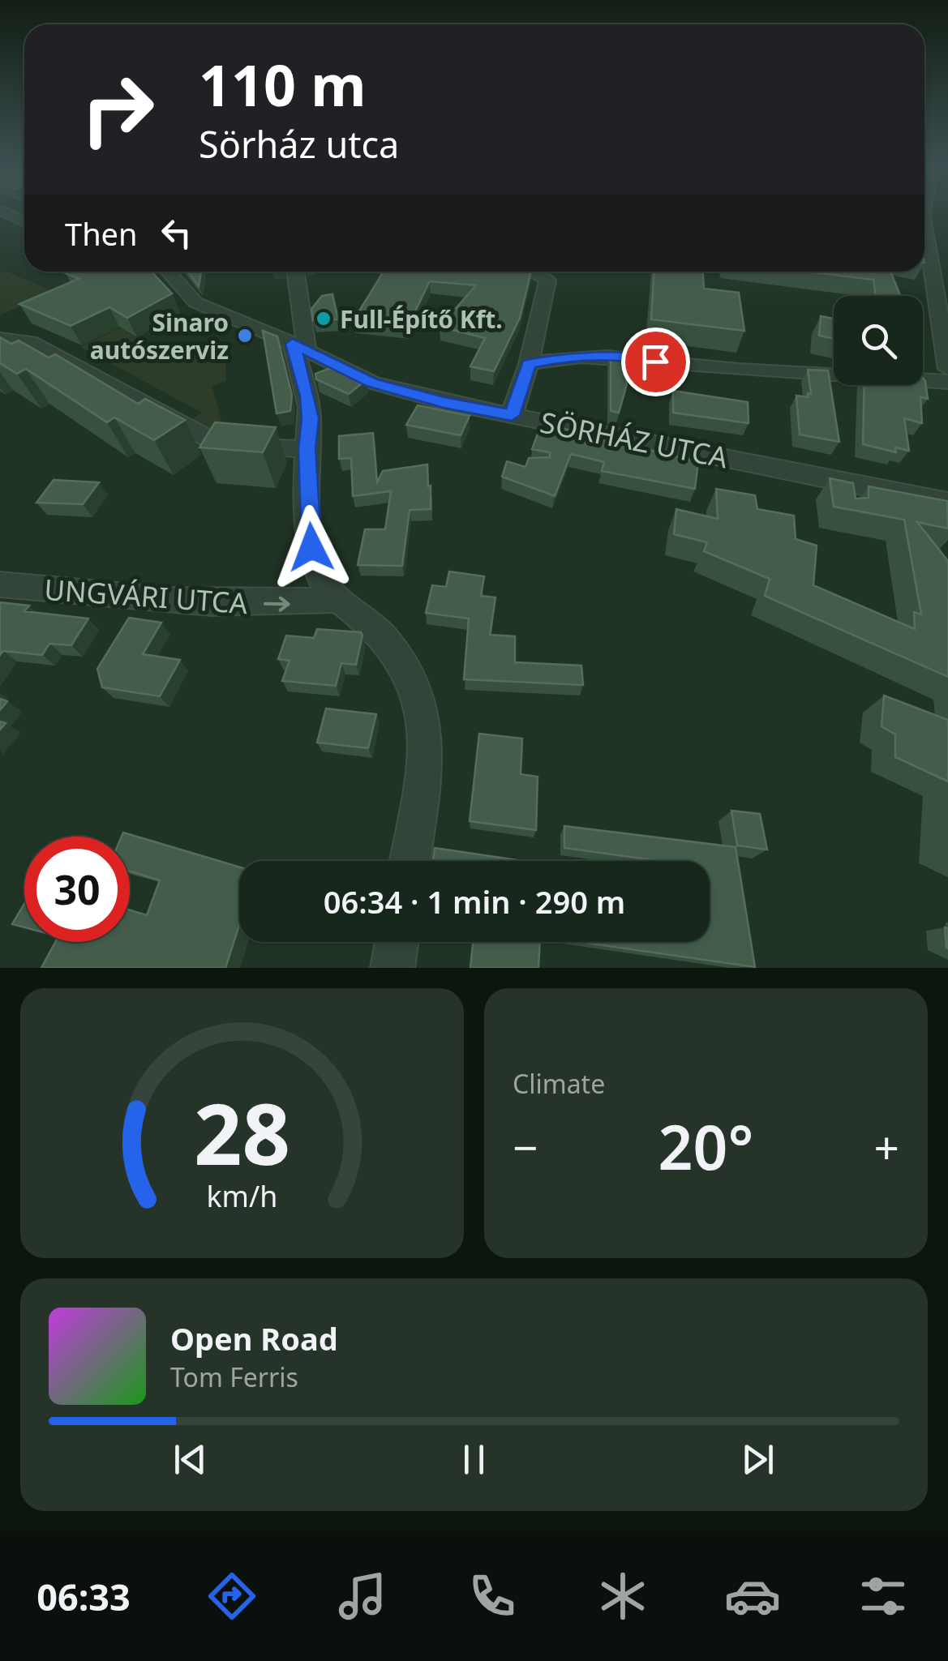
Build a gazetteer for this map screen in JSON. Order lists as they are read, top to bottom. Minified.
{"streets":{"street":["SÖRHÁZ UTCA","UNGVÁRI UTCA"]},"places":["Full-Építő Kft.","Sinaro autószerviz"],"page":{"turn":["110 m","Sörház utca"],"then":"Then","limit":"30","trip":"06:34 · 1 min · 290 m","tile":"Climate","heat":["−","20°","+"],"song":["Open Road","Tom Ferris"],"tabs":"06:33","gauge":["28","km/h"]}}
